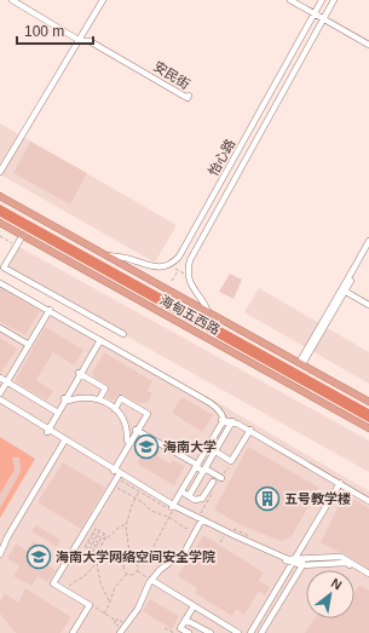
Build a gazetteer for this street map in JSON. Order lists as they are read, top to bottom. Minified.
{"streets":{"main road":["海甸五西路"],"street":["安民街","怡心路"]},"crossings":[["怡心路","海甸五西路"]],"places":{"school or university":["海南大学","海南大学网络空间安全学院"],"building":["五号教学楼"]},"scale_bar":"100 m","north":"top right"}
